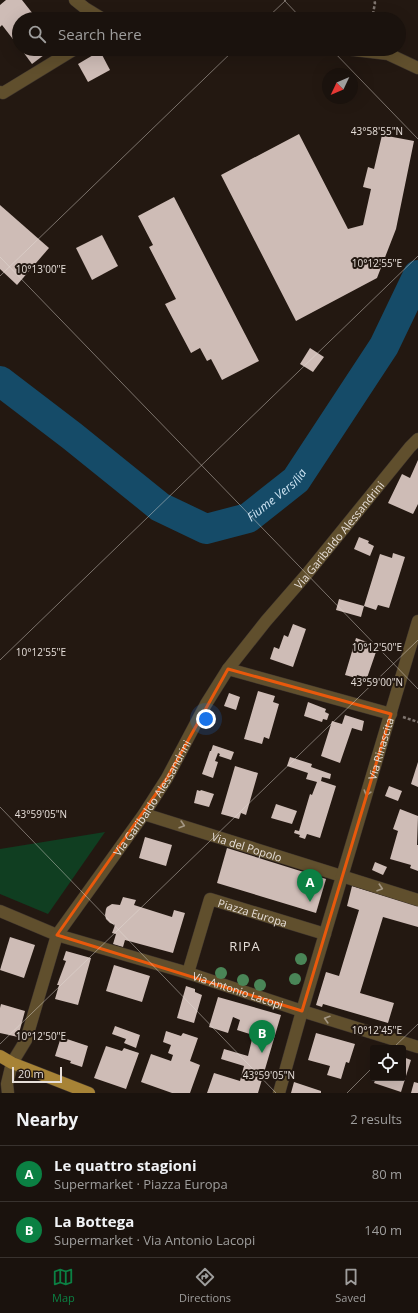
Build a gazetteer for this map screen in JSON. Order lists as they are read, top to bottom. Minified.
{"streets":{"street":["Via Garibaldo Alessandrini","Via Rinascita","Via del Popolo","Piazza Europa","Via Antonio Lacopi"]},"crossings":[["Via Garibaldo Alessandrini","Via del Popolo"],["Via Garibaldo Alessandrini","Via Antonio Lacopi"],["Via Rinascita","Via del Popolo"],["Via Rinascita","Piazza Europa"],["Via Rinascita","Via Antonio Lacopi"],["Piazza Europa","Via Antonio Lacopi"]],"one_way":["Via del Popolo"],"districts":["RIPA"],"water":["Fiume Versilia"],"scale_bar":"20 m","north":"bottom left","page":{"search":"Search here","pins":["A","B"],"scale":"20 m","heading":["Nearby","2 results"],"list":[{"mark":"A","name":"Le quattro stagioni","note":"Supermarket · Piazza Europa","value":"80 m"},{"mark":"B","name":"La Bottega","note":"Supermarket · Via Antonio Lacopi","value":"140 m"}],"nav":["Map","Directions","Saved"]},"coordinates":["43°58'55\"N","10°12'55\"E","10°13'00\"E","10°12'50\"E","43°59'00\"N","43°59'05\"N","10°12'45\"E"]}
